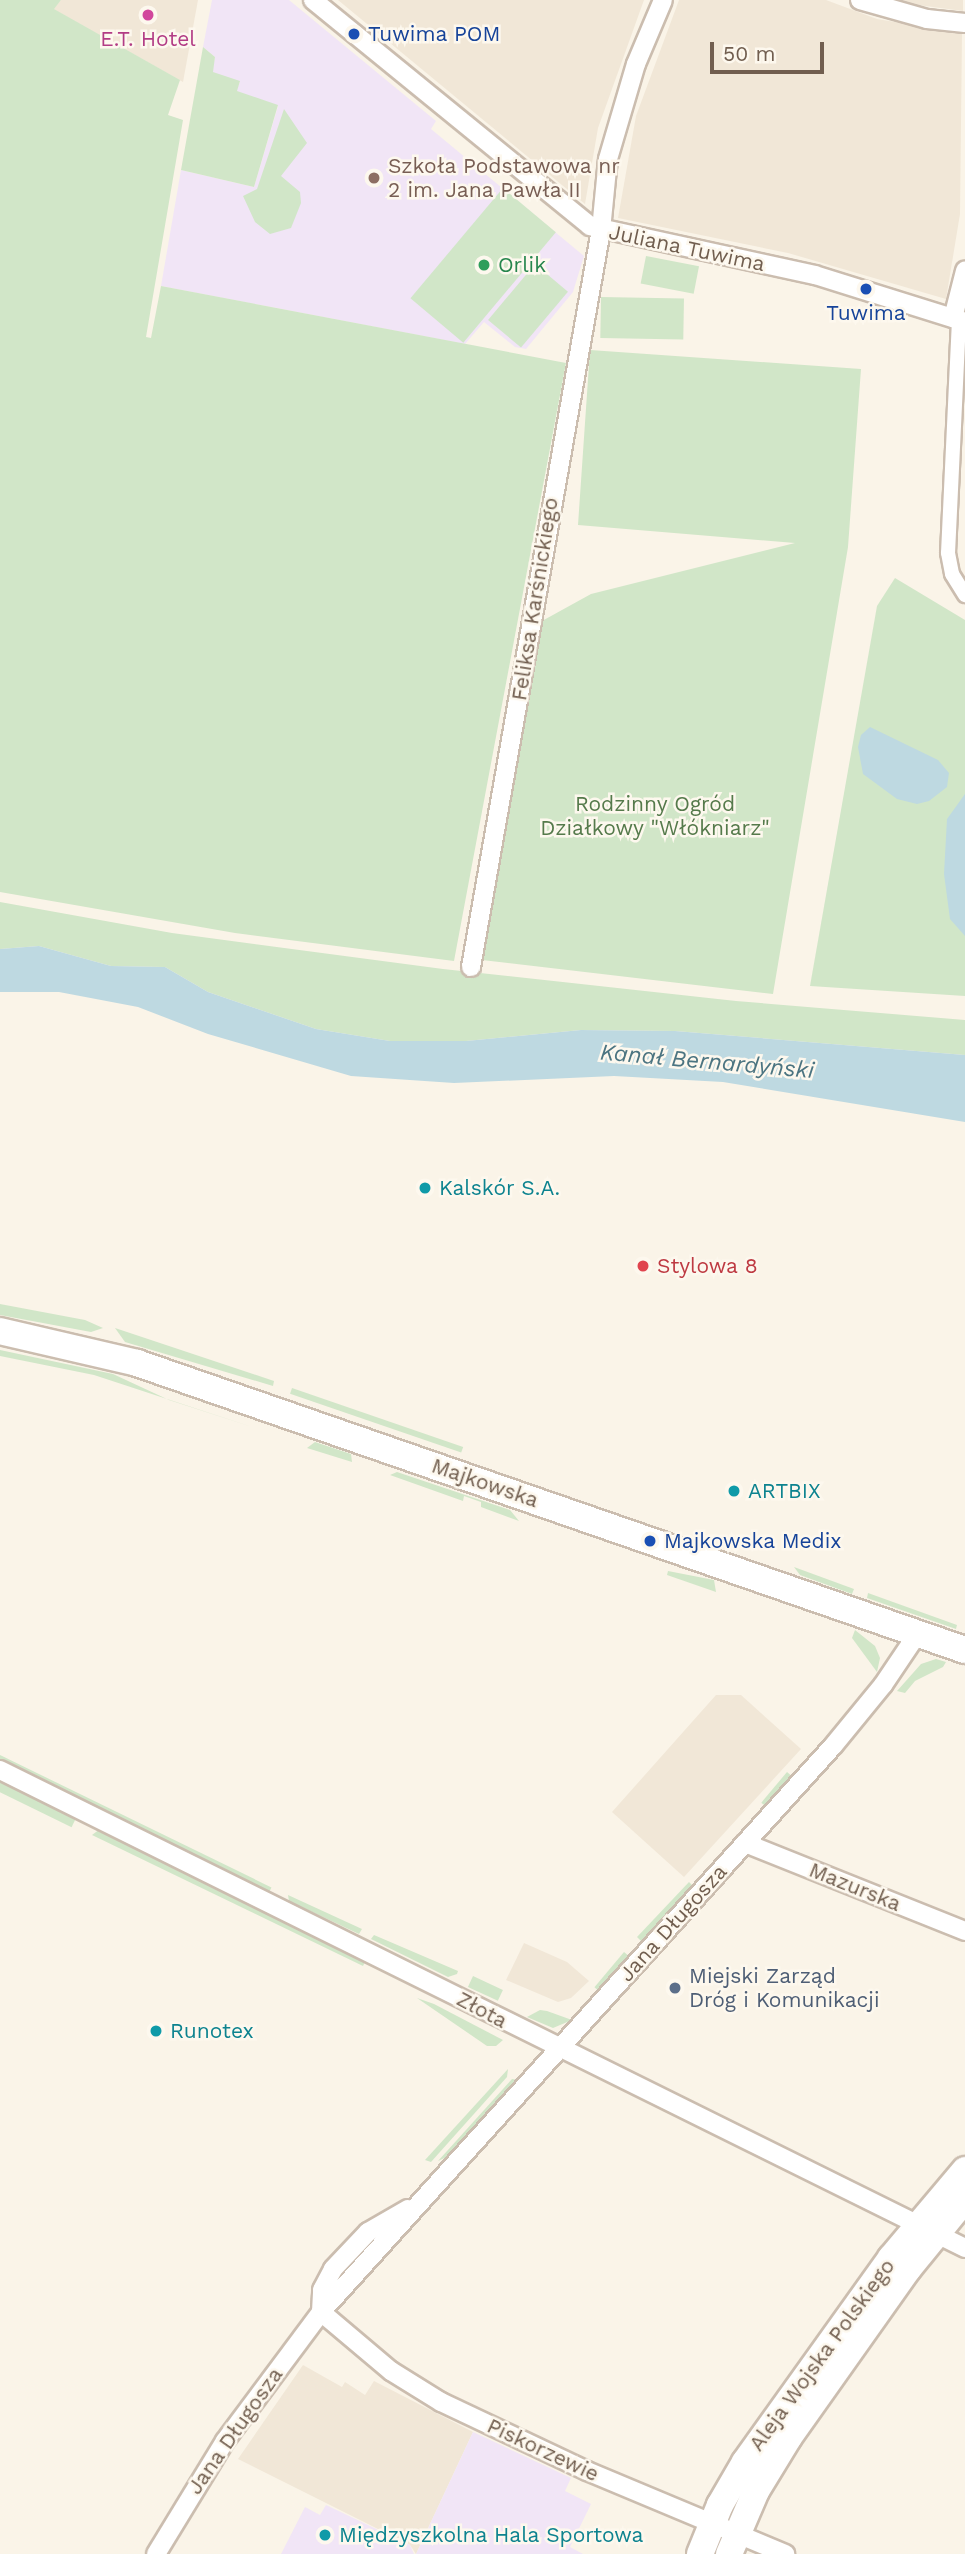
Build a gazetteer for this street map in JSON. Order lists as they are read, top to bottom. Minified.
{"streets":{"main road":["Majkowska","Aleja Wojska Polskiego"],"street":["Juliana Tuwima","Feliksa Karśnickiego","Mazurska","Jana Długosza","Złota","Piskorzewie"]},"crossings":[["Juliana Tuwima","Feliksa Karśnickiego"],["Majkowska","Jana Długosza"],["Mazurska","Jana Długosza"],["Jana Długosza","Złota"],["Jana Długosza","Piskorzewie"],["Złota","Aleja Wojska Polskiego"],["Aleja Wojska Polskiego","Piskorzewie"]],"water":["Kanał Bernardyński"],"parks":["Rodzinny Ogród Działkowy \"Włókniarz\""],"places":["E.T. Hotel","Tuwima POM","Szkoła Podstawowa nr 2 im. Jana Pawła II","Orlik","Tuwima","Kalskór S.A.","Stylowa 8","ARTBIX","Majkowska Medix","Miejski Zarząd Dróg i Komunikacji","Runotex","Międzyszkolna Hala Sportowa"],"scale_bar":"50 m"}
